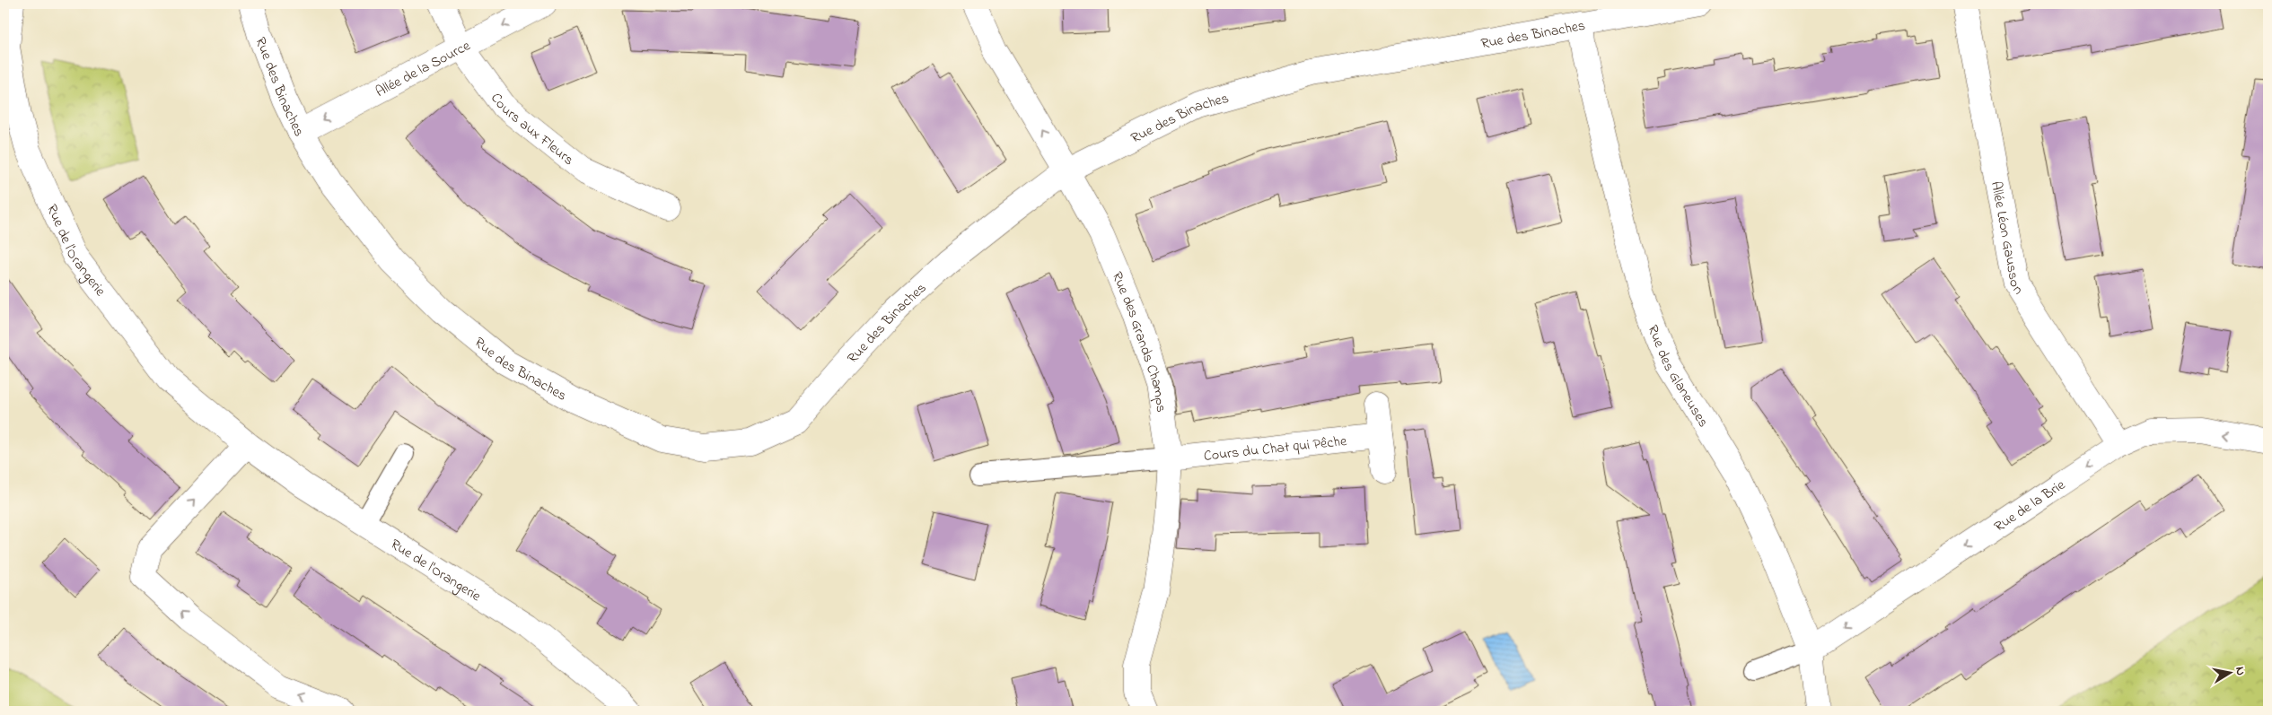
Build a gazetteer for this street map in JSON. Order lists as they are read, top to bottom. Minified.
{"streets":{"street":["Rue des Binaches","Allée de la Source","Cours aux Fleurs","Allée Léon Gausson","Rue de l'Orangerie","Rue des Grands Champs","Rue des Glaneuses","Cours du Chat qui Pêche","Rue de la Brie"]},"crossings":[["Rue des Binaches","Allée de la Source"],["Rue des Binaches","Rue des Grands Champs"],["Rue des Binaches","Rue des Glaneuses"],["Allée de la Source","Cours aux Fleurs"],["Allée Léon Gausson","Rue de la Brie"],["Rue des Grands Champs","Cours du Chat qui Pêche"],["Rue des Glaneuses","Rue de la Brie"]],"one_way":["Allée de la Source","Rue de la Brie"],"north":"right"}
